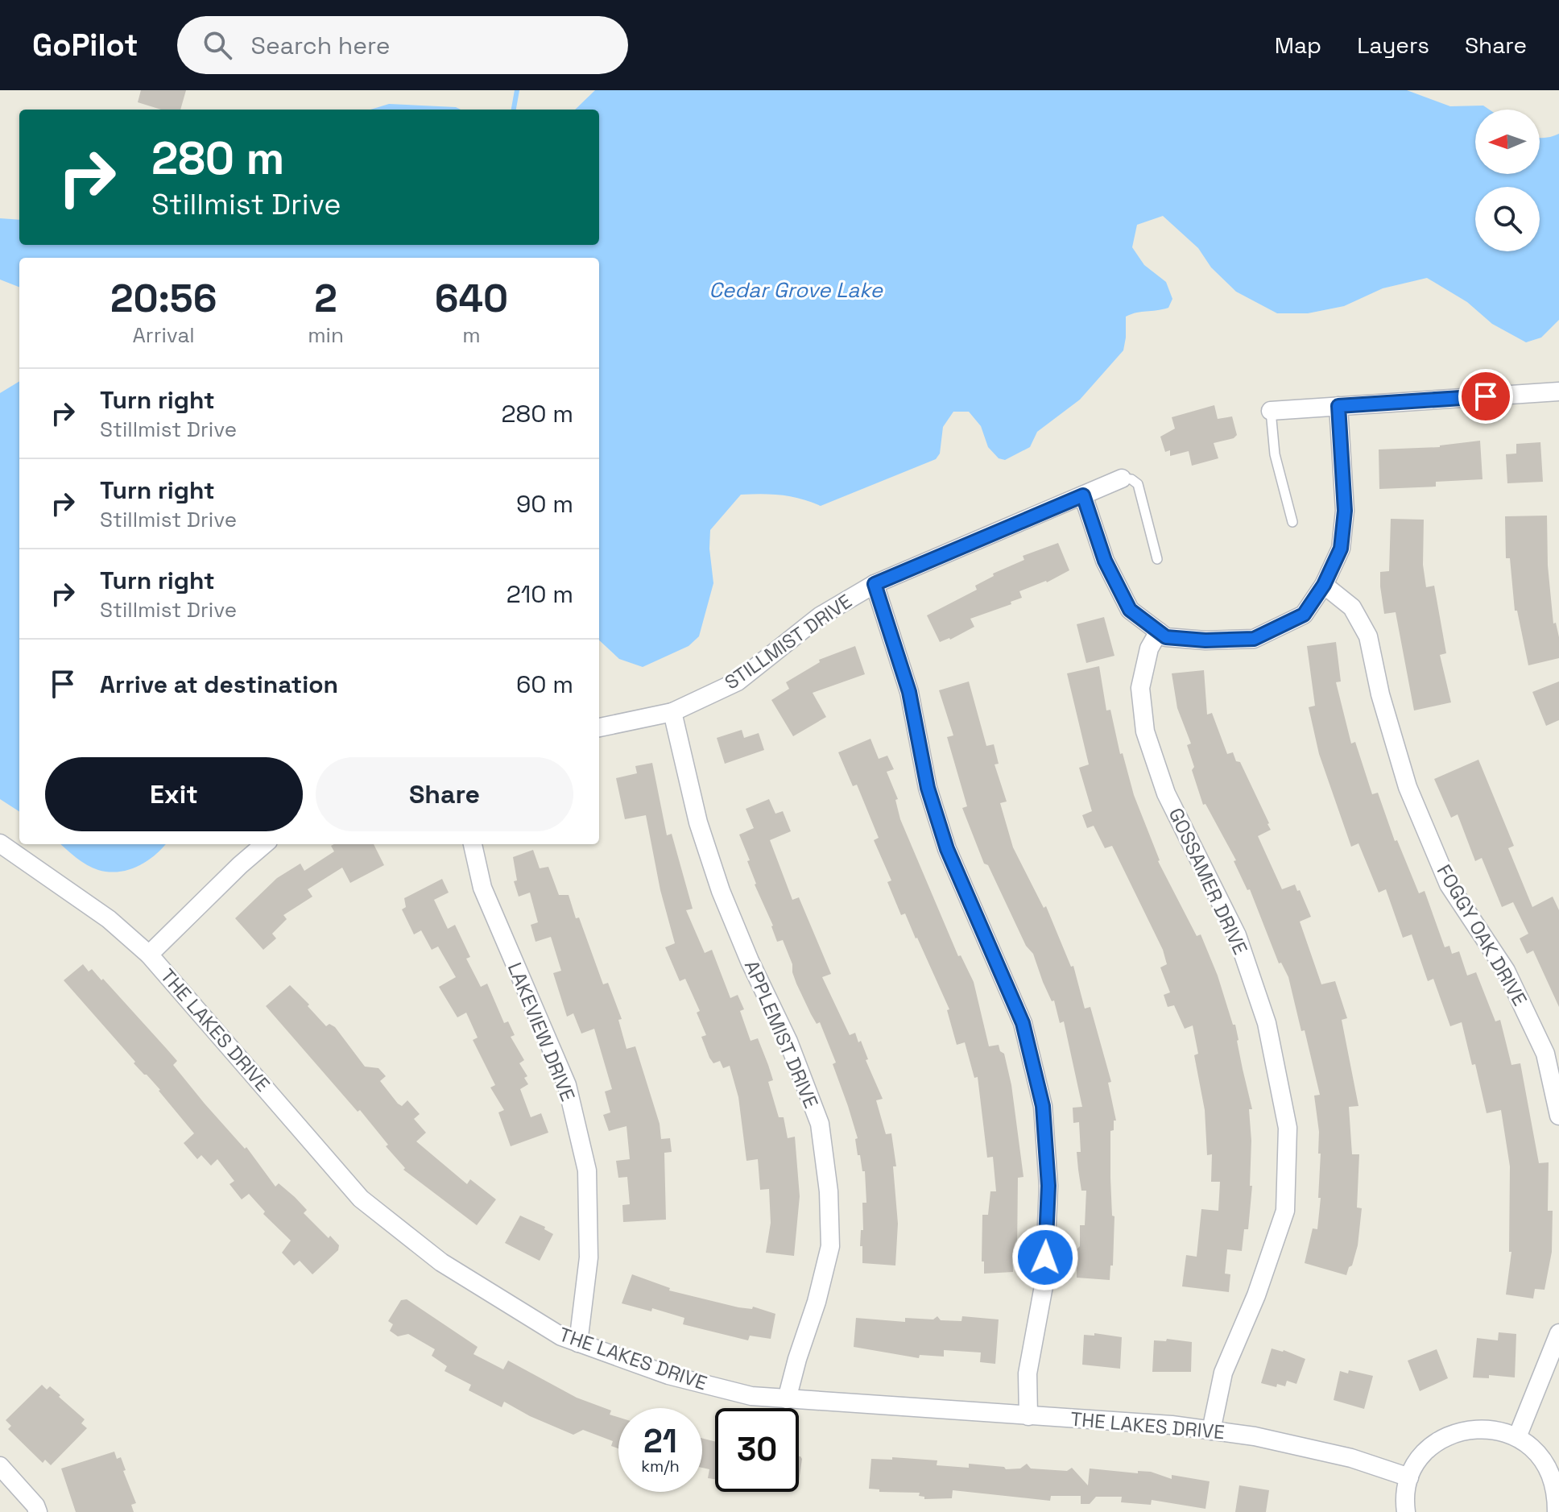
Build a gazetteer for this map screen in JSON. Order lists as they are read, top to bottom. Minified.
{"streets":{"street":["STILLMIST DRIVE","GOSSAMER DRIVE","FOGGY OAK DRIVE","THE LAKES DRIVE","LAKEVIEW DRIVE","APPLEMIST DRIVE"]},"crossings":[["STILLMIST DRIVE","APPLEMIST DRIVE"],["GOSSAMER DRIVE","THE LAKES DRIVE"],["THE LAKES DRIVE","LAKEVIEW DRIVE"],["THE LAKES DRIVE","APPLEMIST DRIVE"]],"water":["Cedar Grove Lake"],"north":"left","page":{"header":"GoPilot","search":"Search here","nav":["Map","Layers","Share"],"turn":["280 m","Stillmist Drive"],"eta":["20:56","Arrival","2","min","640","m"],"list":[{"name":"Turn right","note":"Stillmist Drive","value":"280 m"},{"name":"Turn right","note":"Stillmist Drive","value":"90 m"},{"name":"Turn right","note":"Stillmist Drive","value":"210 m"},{"name":"Arrive at destination","value":"60 m"}],"buttons":["Exit","Share"],"speed":"21 km/h","limit":"30"}}
